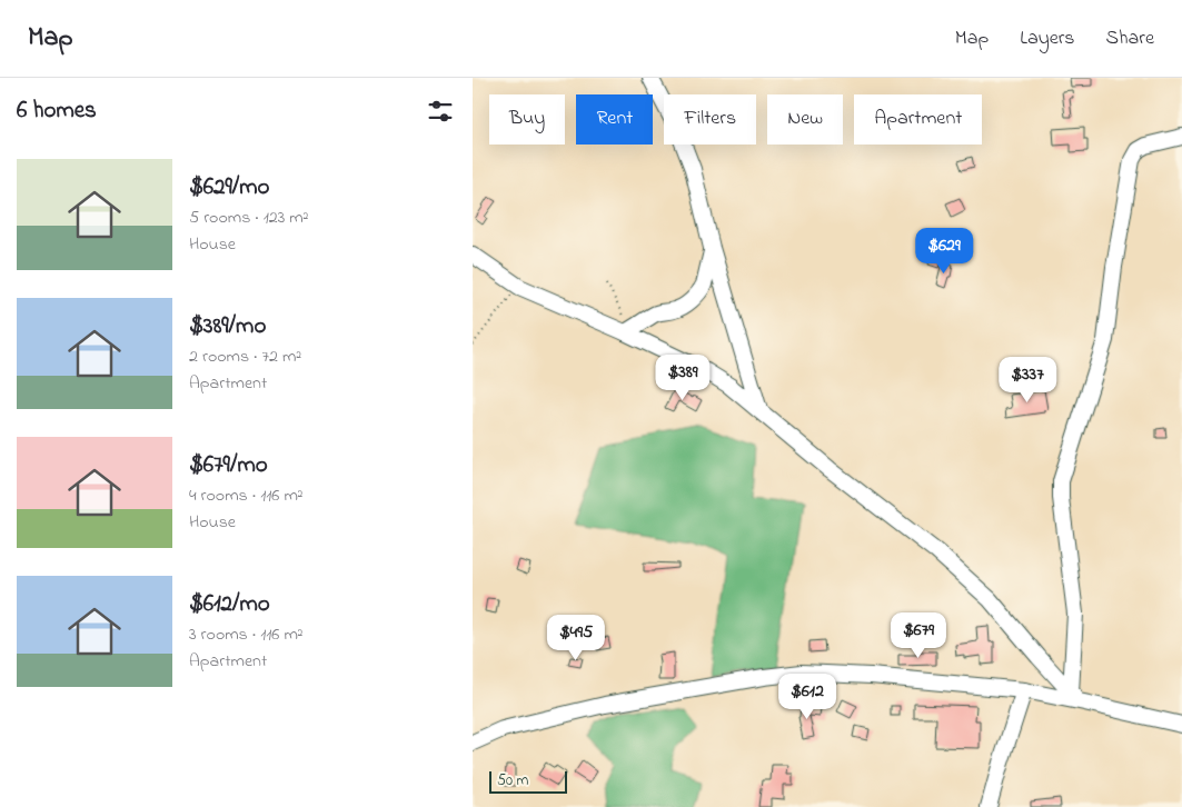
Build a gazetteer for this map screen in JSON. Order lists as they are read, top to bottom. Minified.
{"scale_bar":"50 m","page":{"header":"Map","nav":["Map","Layers","Share"],"heading":"6 homes","chip":["Buy","Rent","Filters","New","Apartment"],"list":[{"name":"$629/mo","note":"5 rooms · 123 m² · House"},{"name":"$389/mo","note":"2 rooms · 72 m² · Apartment"},{"name":"$679/mo","note":"4 rooms · 116 m² · House"},{"name":"$612/mo","note":"3 rooms · 116 m² · Apartment"}],"price":["$629","$389","$337","$679","$495","$612"],"scale":"50 m"}}
